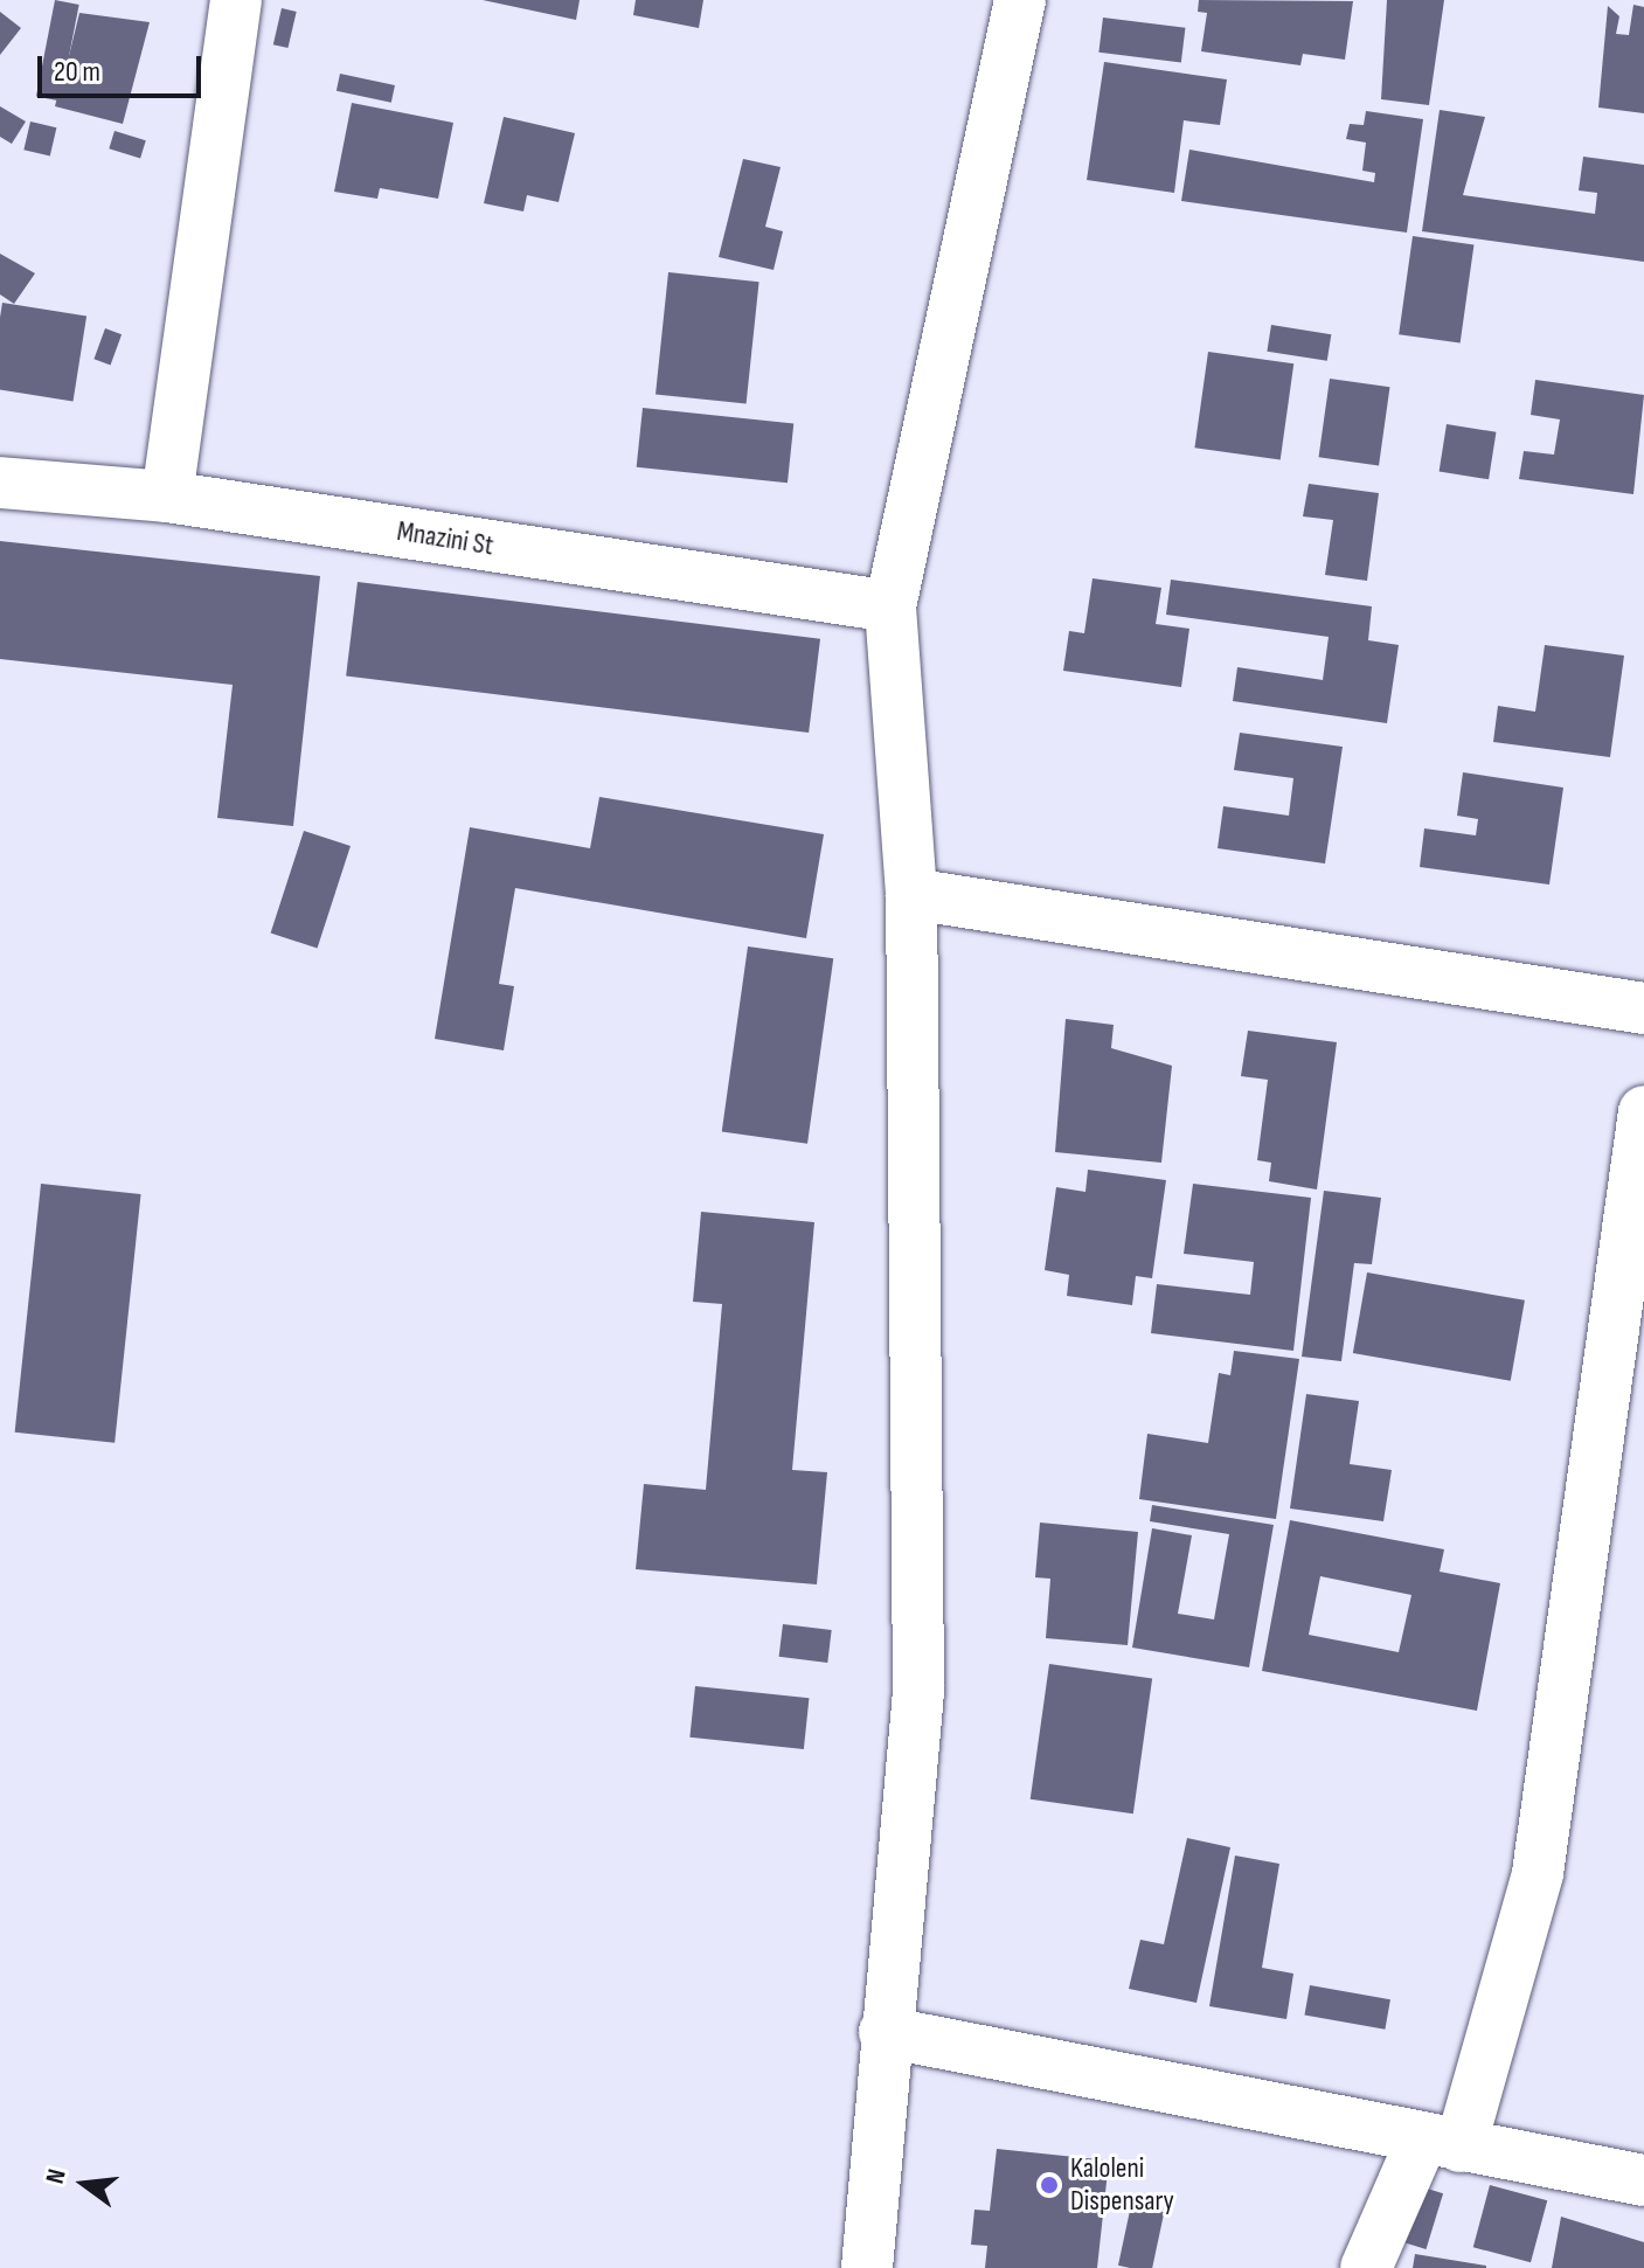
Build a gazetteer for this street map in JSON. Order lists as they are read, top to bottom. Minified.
{"streets":{"street":["Mnazini St"]},"places":["Kaloleni Dispensary"],"scale_bar":"20 m","north":"left"}
